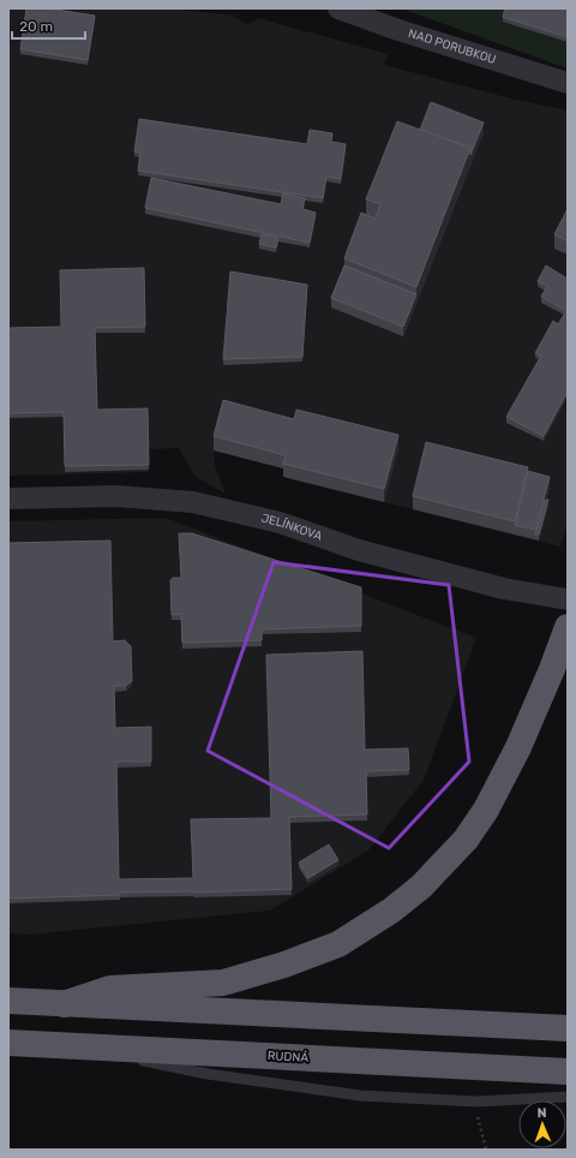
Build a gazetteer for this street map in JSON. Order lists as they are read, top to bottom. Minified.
{"streets":{"highway":["RUDNÁ"],"street":["NAD PORUBKOU","JELÍNKOVA"]},"scale_bar":"20 m","north":"top"}
